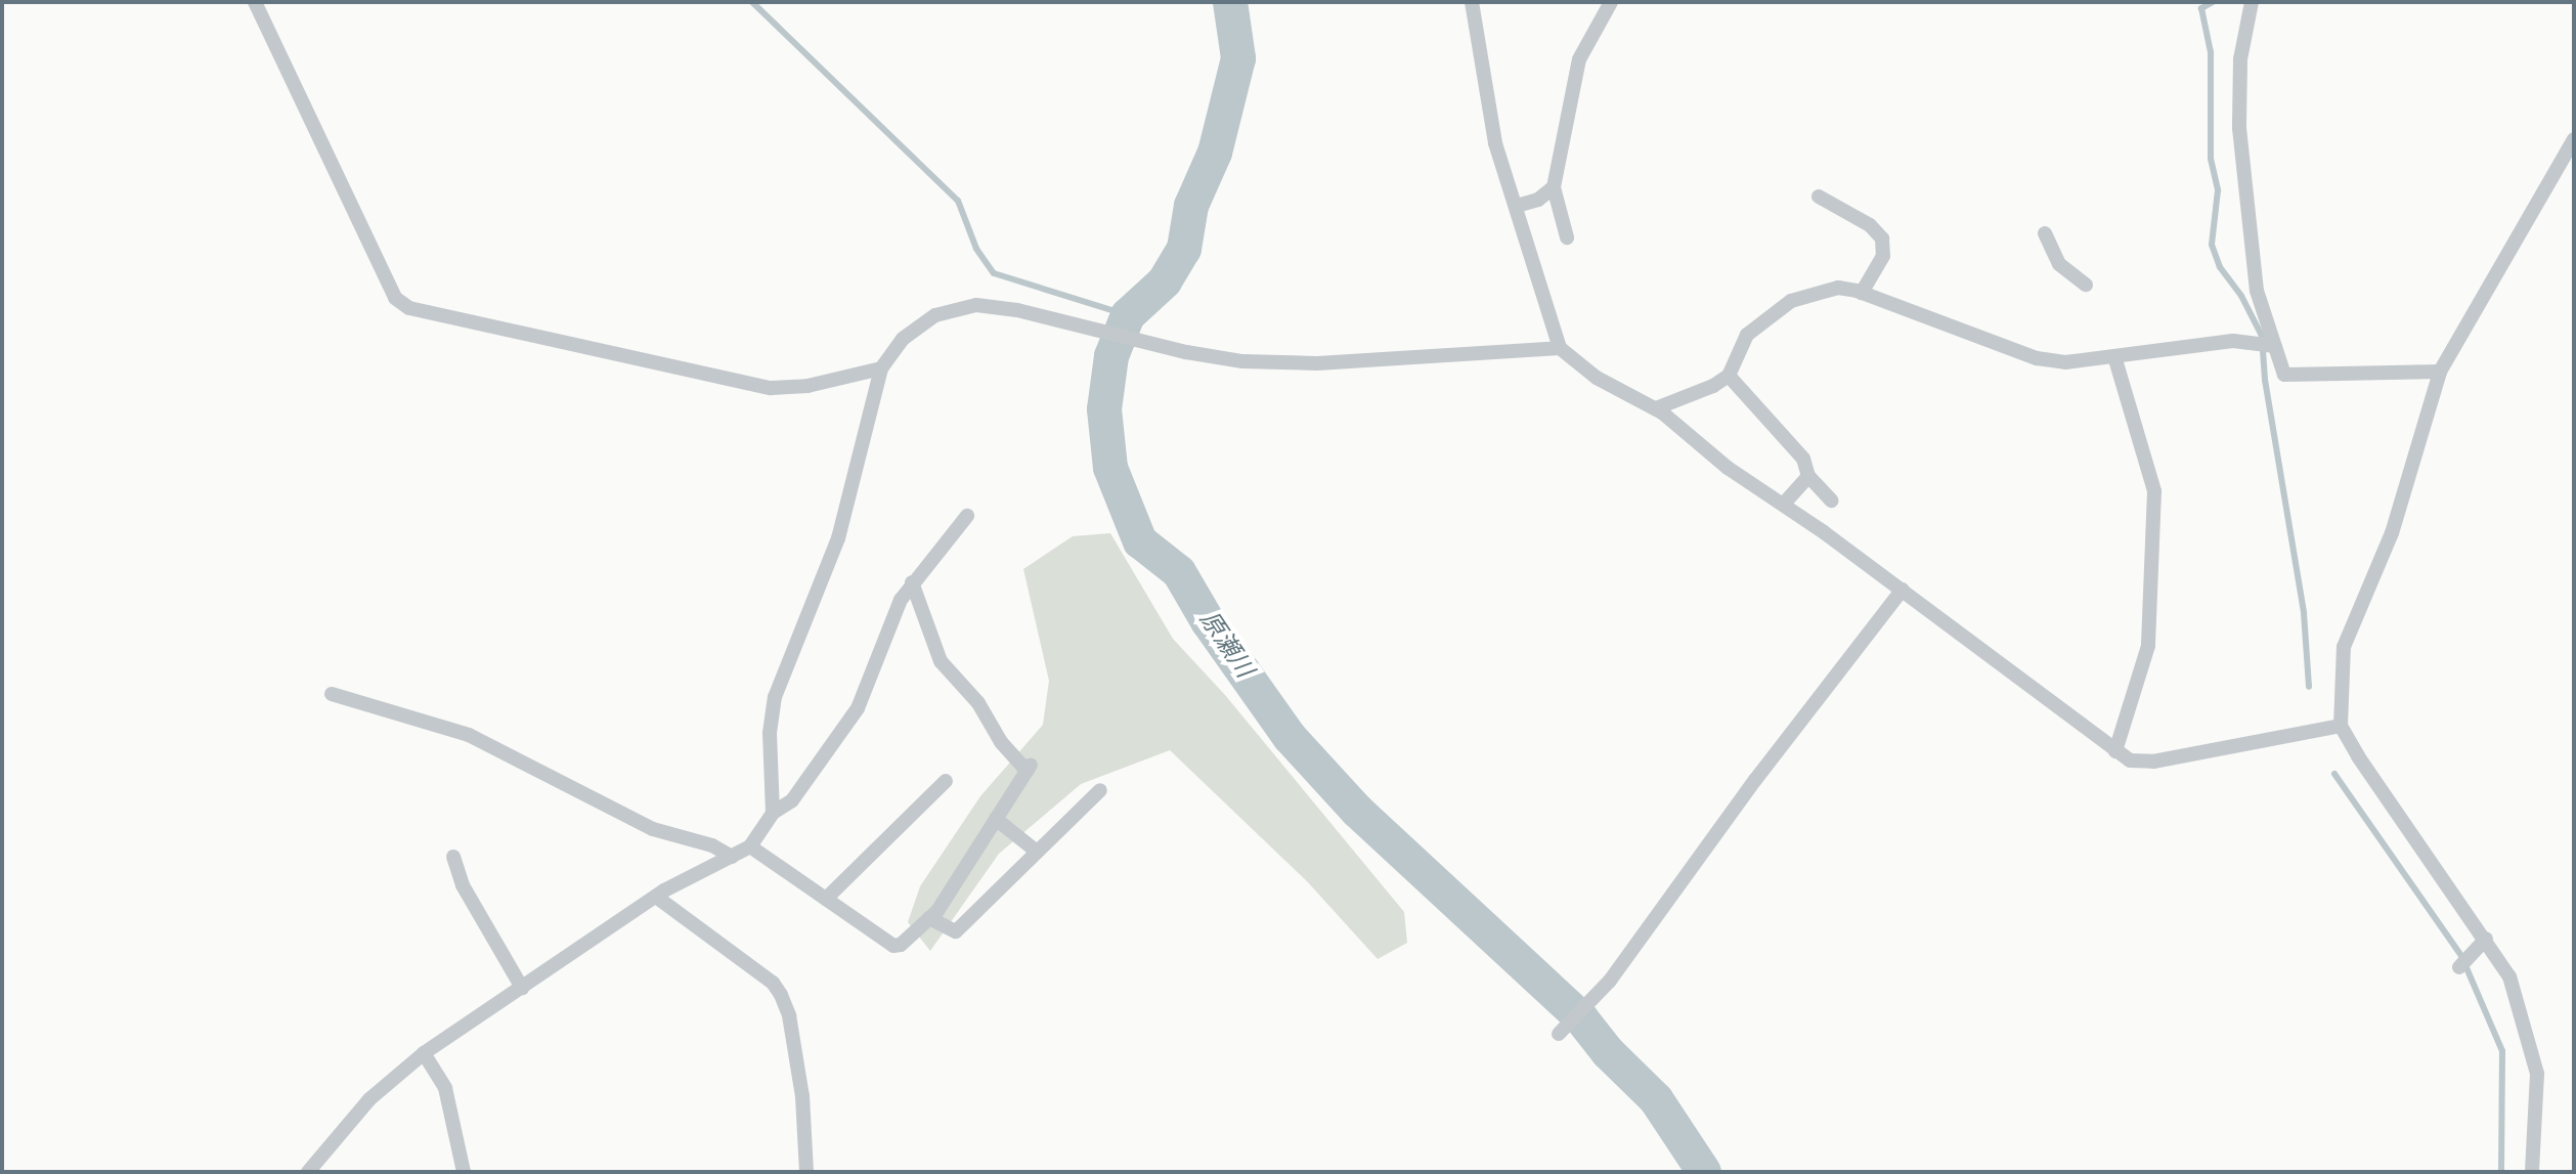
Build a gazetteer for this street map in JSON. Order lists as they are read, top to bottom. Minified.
{"water":["原瀬川"]}
